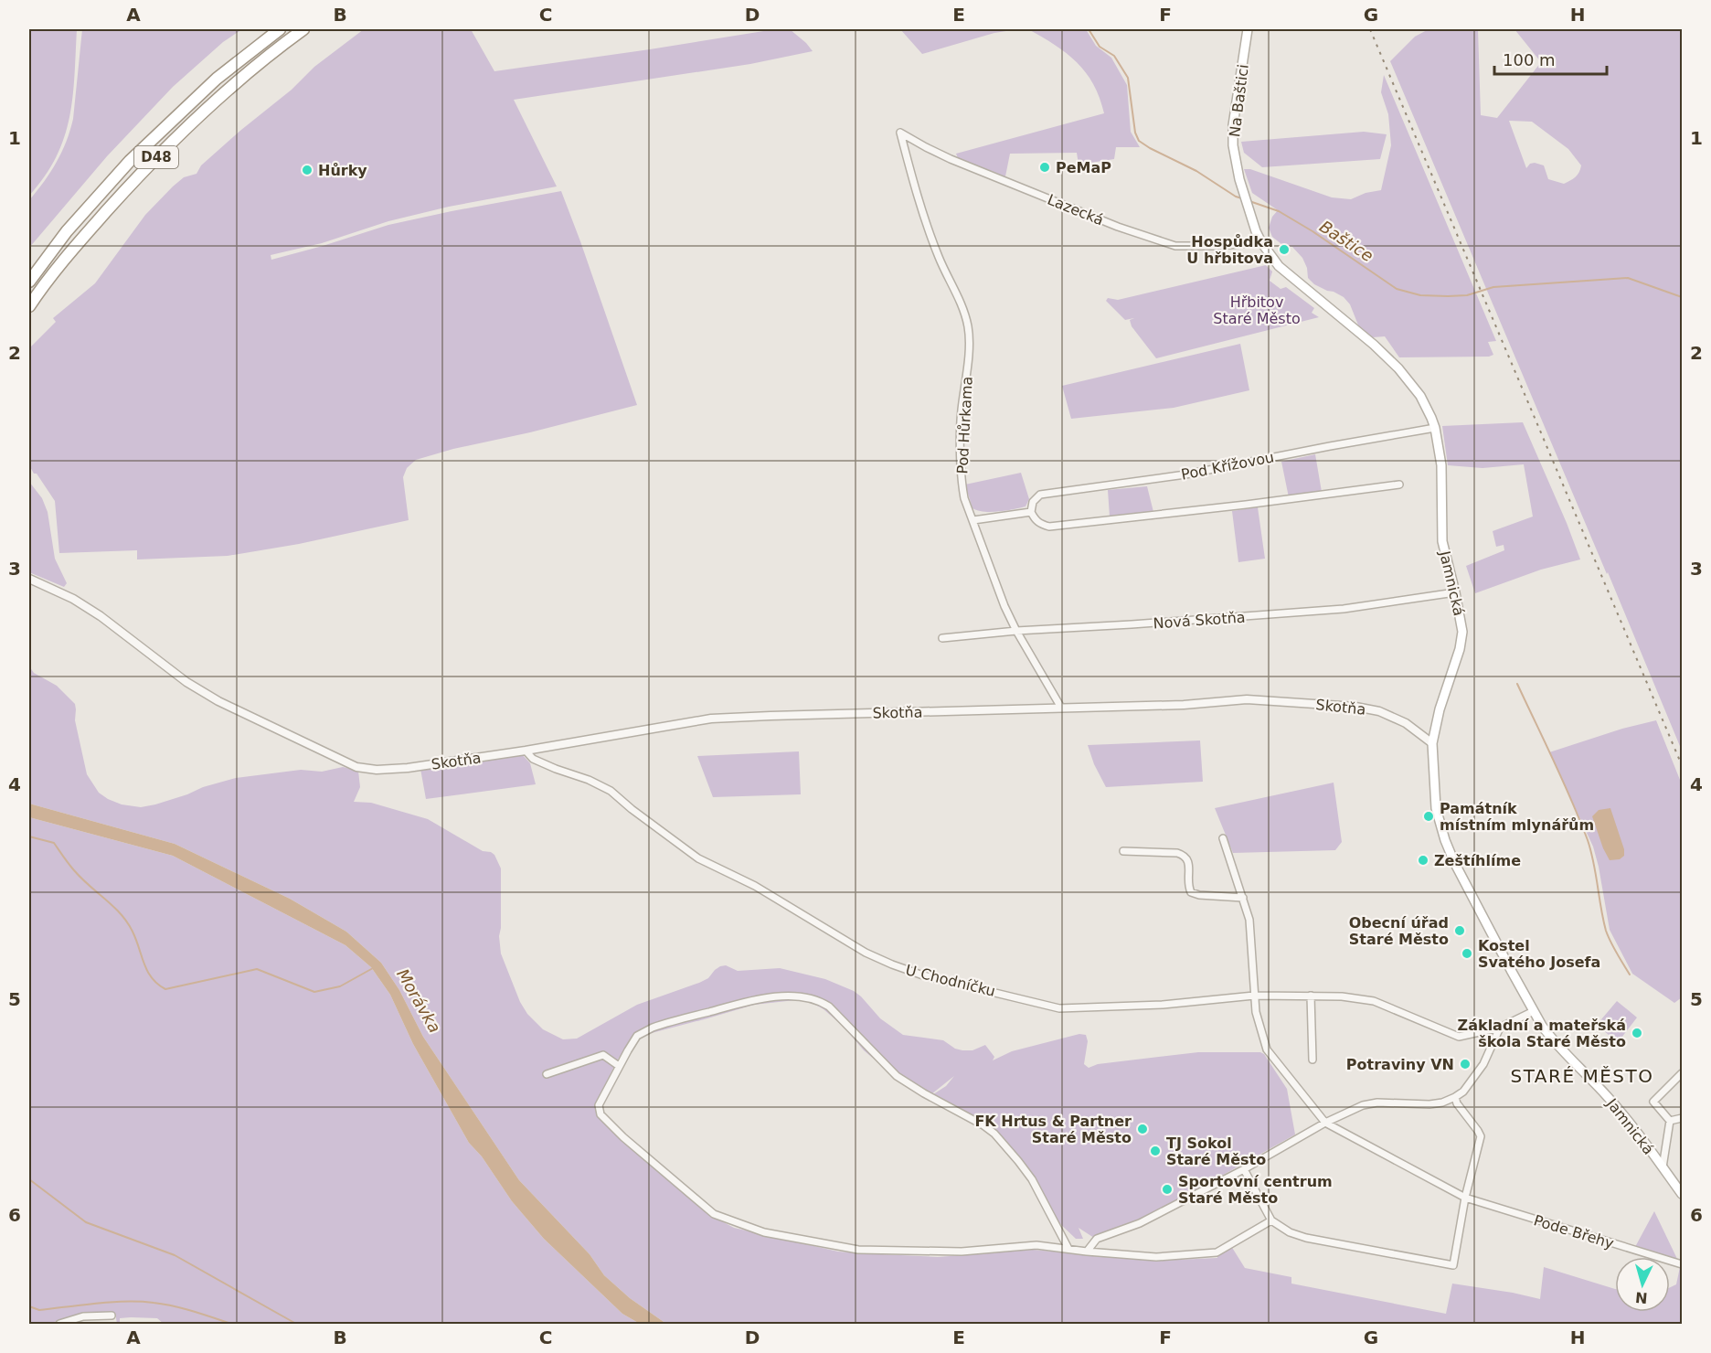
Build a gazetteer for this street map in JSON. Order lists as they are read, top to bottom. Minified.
{"streets":{"highway":["D48"],"main road":["Na Baštici","Jamnická"],"street":["Lazecká","Pod Hůrkama","Pod Křížovou","Nová Skotňa","Skotňa","U Chodníčku","Pode Břehy"]},"crossings":[["Na Baštici","Jamnická"],["Lazecká","Pod Hůrkama"],["Lazecká","Jamnická"],["Pod Hůrkama","Nová Skotňa"],["Pod Hůrkama","Skotňa"],["Pod Křížovou","Jamnická"],["Jamnická","Nová Skotňa"],["Jamnická","Skotňa"],["Skotňa","U Chodníčku"]],"districts":["STARÉ MĚSTO"],"water":["Baštice","Morávka"],"parks":["Hřbitov Staré Město"],"places":["PeMaP","Hůrky","Hospůdka U hřbitova","Památník místním mlynářům","Zeštíhlíme","Obecní úřad Staré Město","Kostel Svatého Josefa","Základní a mateřská škola Staré Město","Potraviny VN","FK Hrtus & Partner Staré Město","TJ Sokol Staré Město","Sportovní centrum Staré Město"],"scale_bar":"100 m","north":"bottom","grid":{"columns":["A","B","C","D","E","F","G","H"],"rows":["1","2","3","4","5","6"]}}
